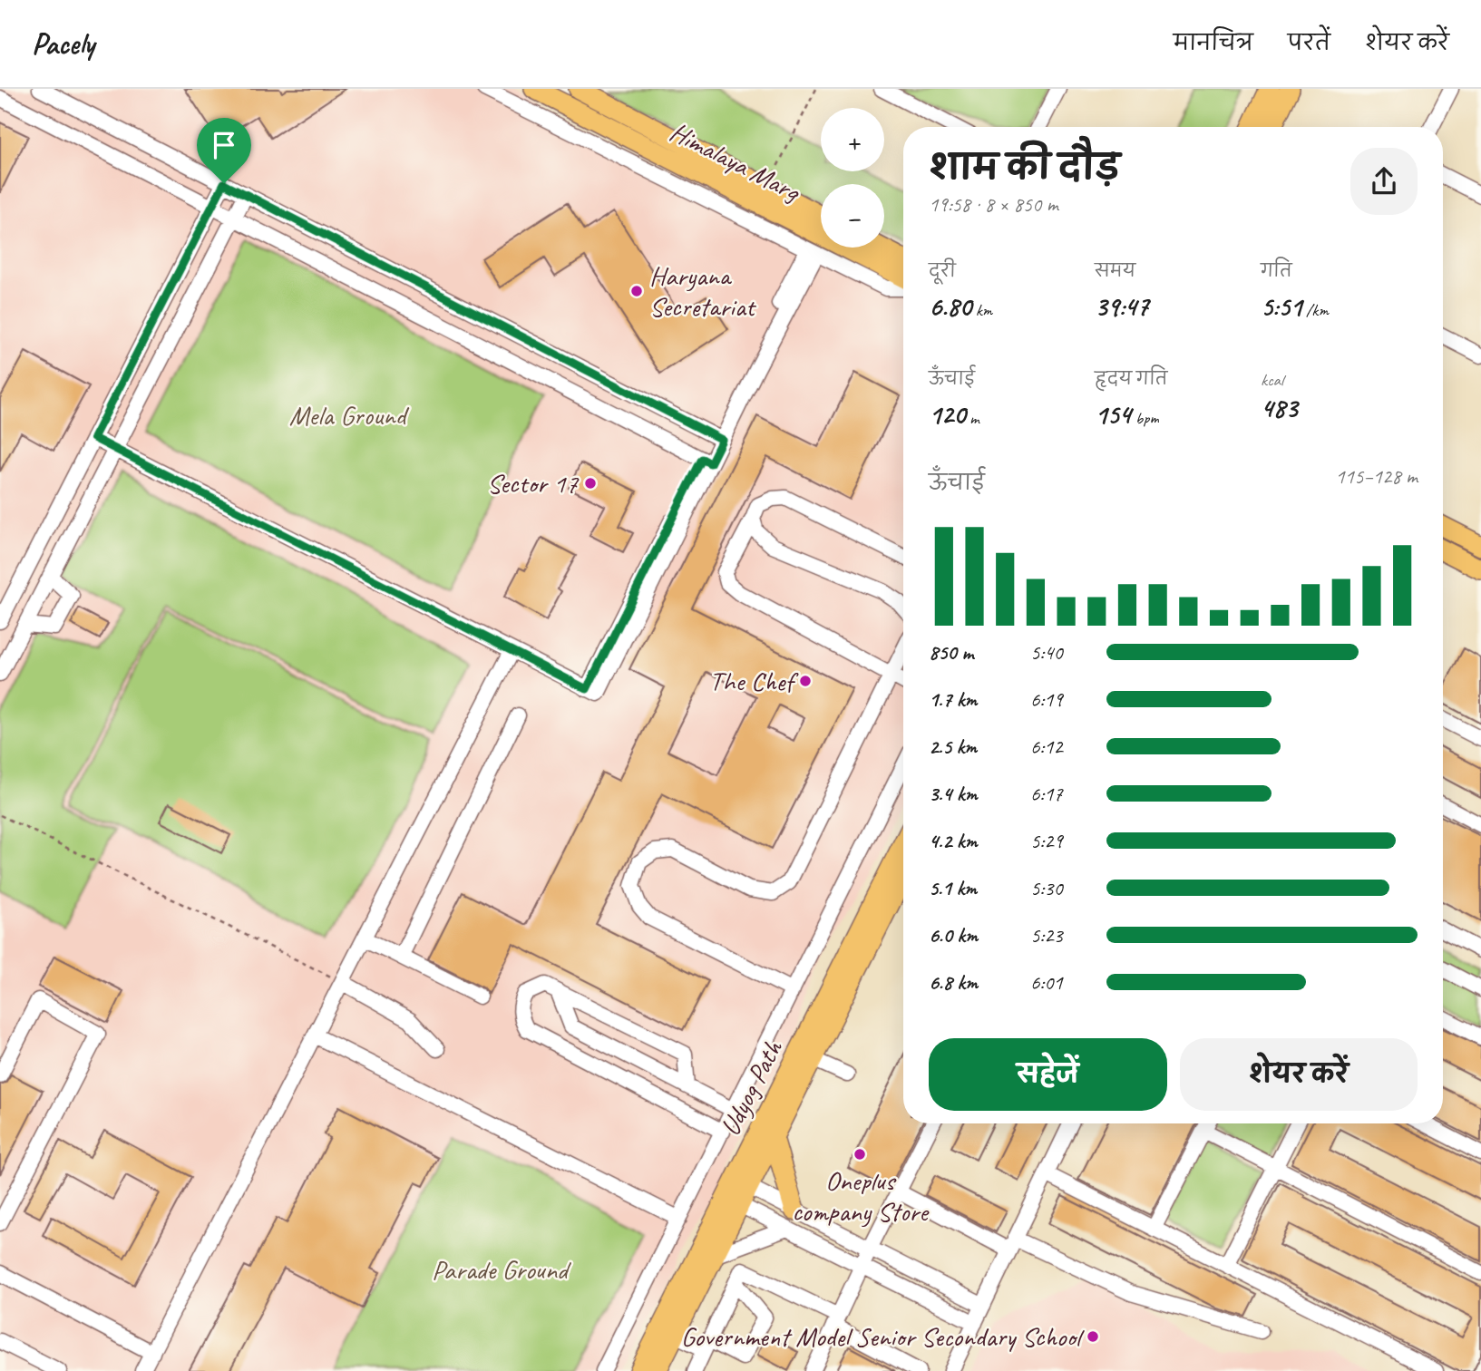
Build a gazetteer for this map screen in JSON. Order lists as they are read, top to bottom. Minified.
{"streets":{"main road":["Himalaya Marg","Udyog Path"]},"parks":["Mela Ground","Parade Ground"],"places":["Haryana Secretariat","Sector 17","The Chef","Oneplus company Store","Government Model Senior Secondary School"],"page":{"header":"Pacely","nav":["मानचित्र","परतें","शेयर करें"],"map_buttons":["+","−"],"heading":["शाम की दौड़","19:58 · 8 × 850 m"],"stats":[["दूरी","6.80 km"],["समय","39:47"],["गति","5:51 /km"],["ऊँचाई","120 m"],["हृदय गति","154 bpm"],["kcal","483"]],"chart":["ऊँचाई","115–128 m"],"list":[{"name":"850 m","note":"5:40"},{"name":"1.7 km","note":"6:19"},{"name":"2.5 km","note":"6:12"},{"name":"3.4 km","note":"6:17"},{"name":"4.2 km","note":"5:29"},{"name":"5.1 km","note":"5:30"},{"name":"6.0 km","note":"5:23"},{"name":"6.8 km","note":"6:01"}],"buttons":["सहेजें","शेयर करें"]}}
